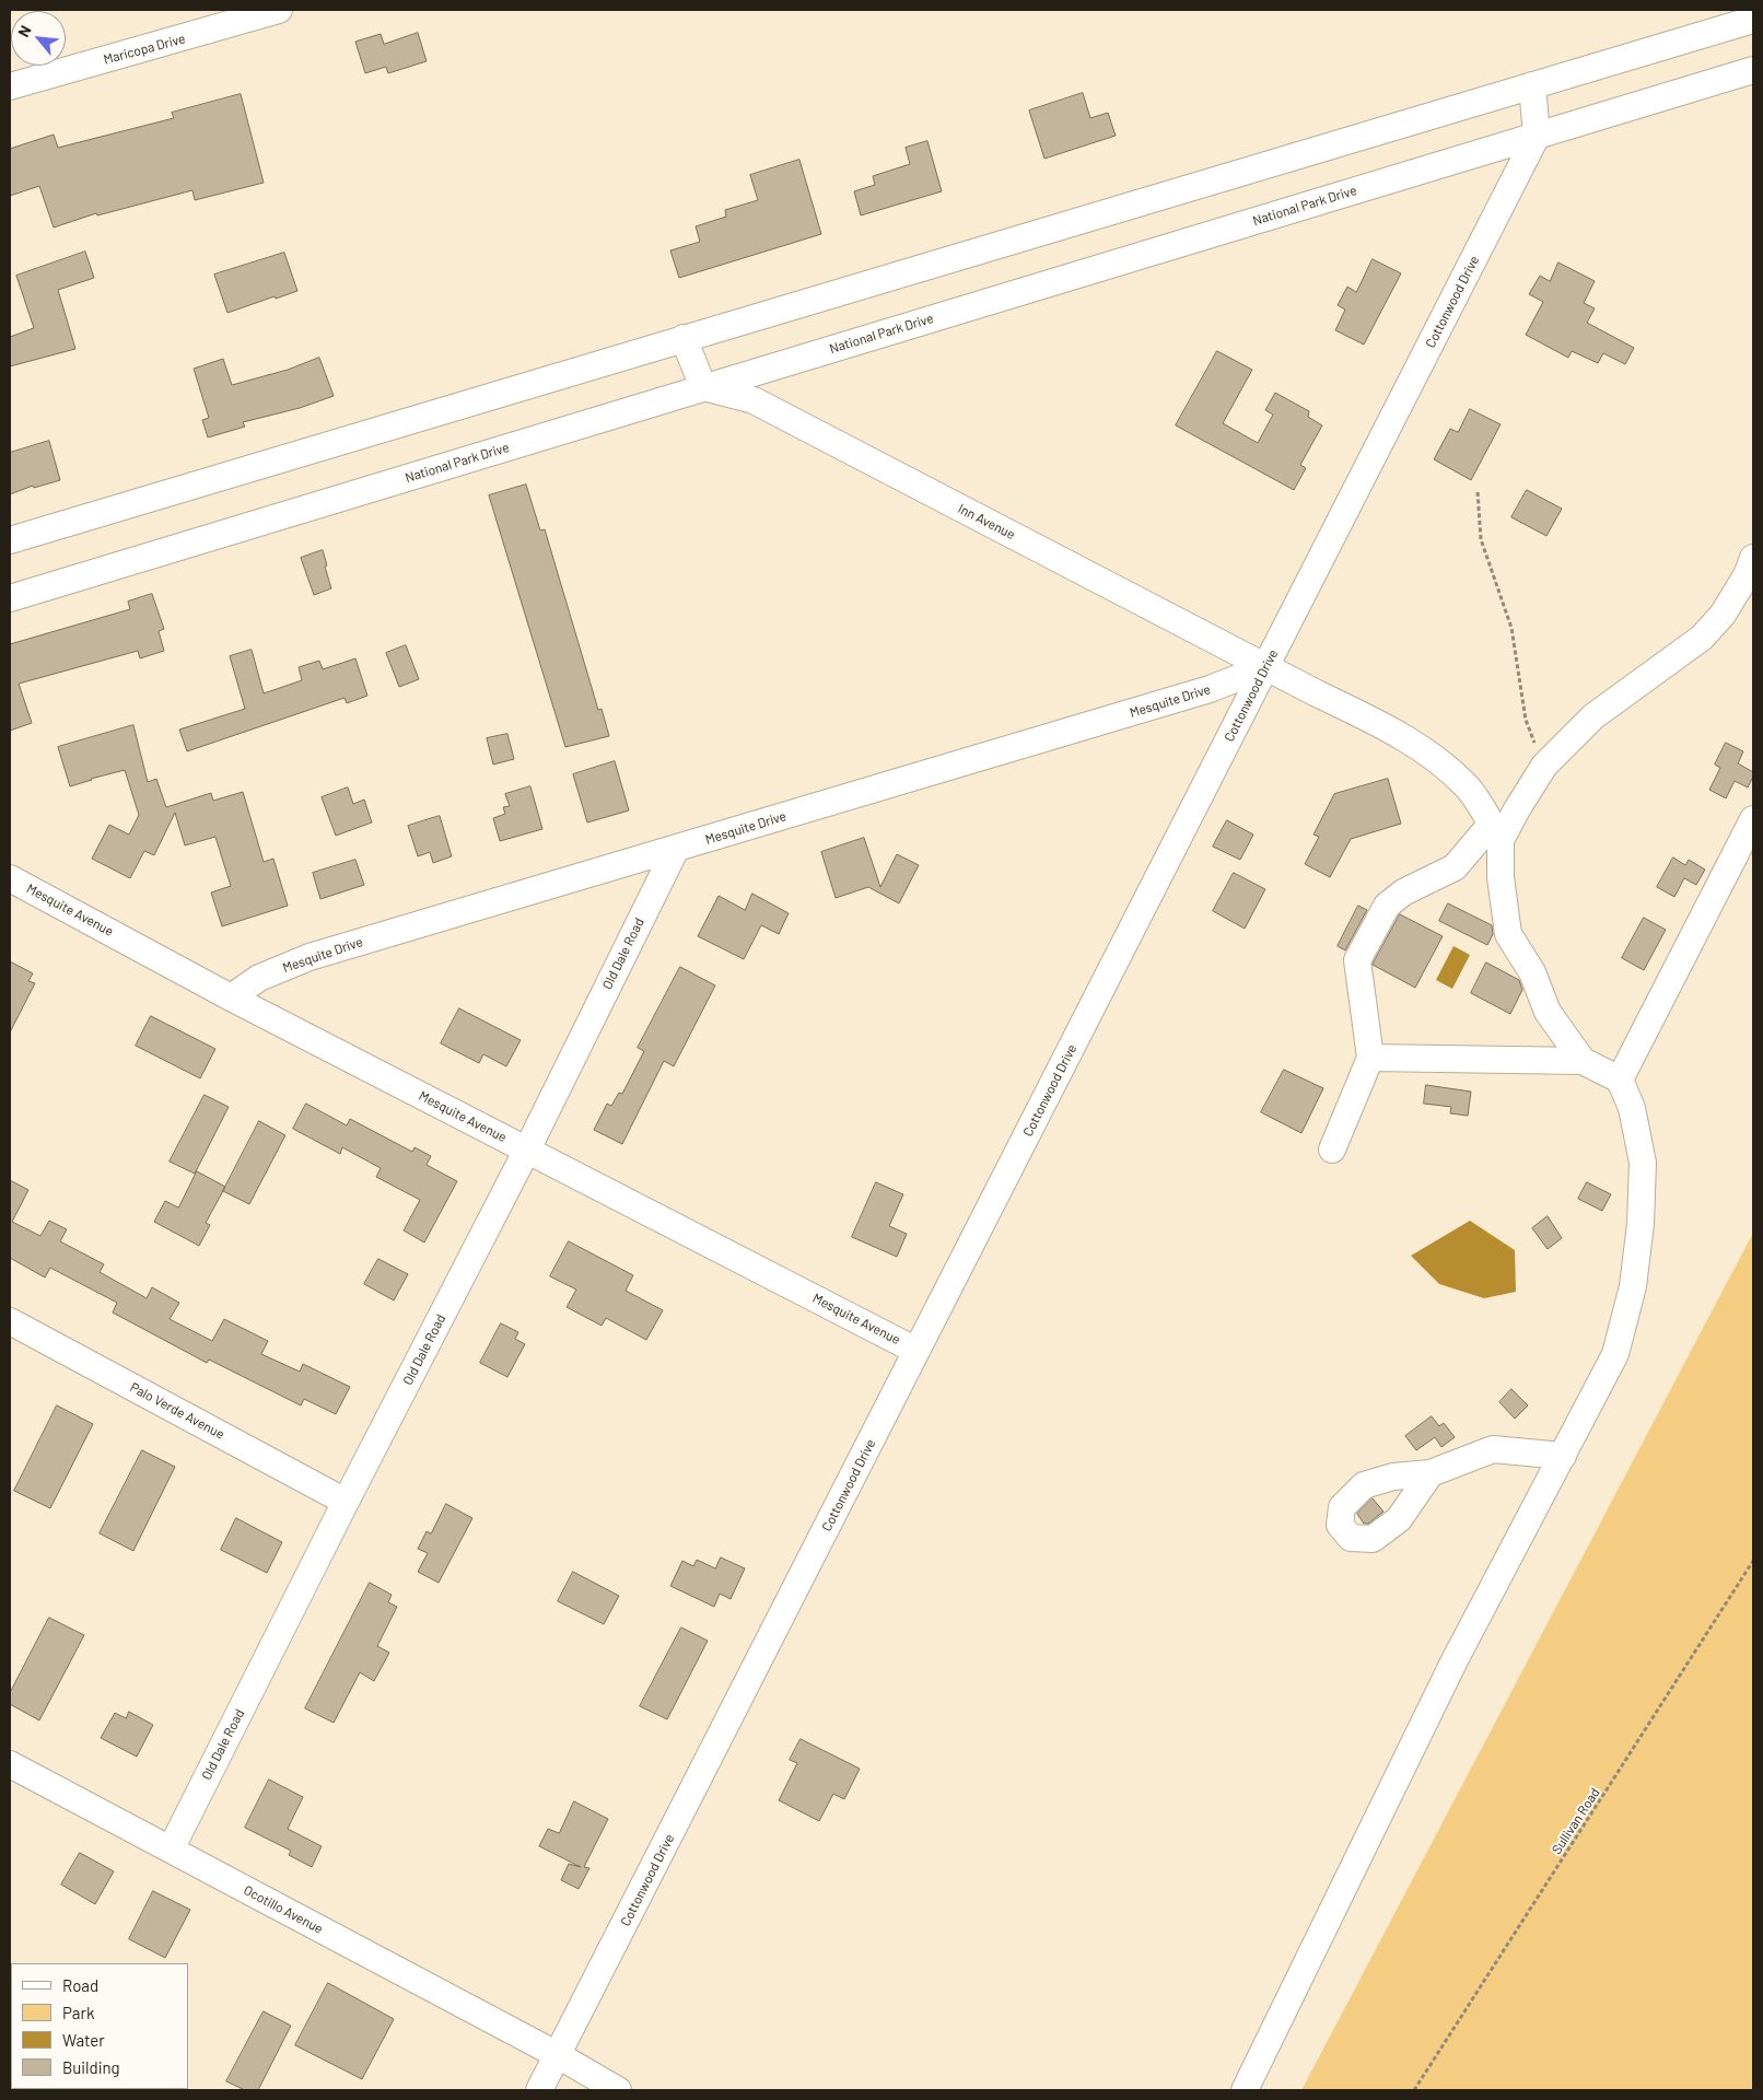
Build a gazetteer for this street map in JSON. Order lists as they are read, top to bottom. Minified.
{"streets":{"street":["Maricopa Drive","National Park Drive","Cottonwood Drive","Inn Avenue","Mesquite Drive","Mesquite Avenue","Old Dale Road","Palo Verde Avenue","Ocotillo Avenue"],"path":["Sullivan Road"]},"crossings":[["National Park Drive","Cottonwood Drive"],["National Park Drive","Inn Avenue"],["Cottonwood Drive","Inn Avenue"],["Cottonwood Drive","Mesquite Drive"],["Cottonwood Drive","Mesquite Avenue"],["Cottonwood Drive","Ocotillo Avenue"],["Inn Avenue","Mesquite Drive"],["Mesquite Drive","Mesquite Avenue"],["Mesquite Drive","Old Dale Road"],["Mesquite Avenue","Old Dale Road"],["Old Dale Road","Palo Verde Avenue"],["Old Dale Road","Ocotillo Avenue"]],"legend":["Road","Park","Water","Building"],"north":"top left"}
